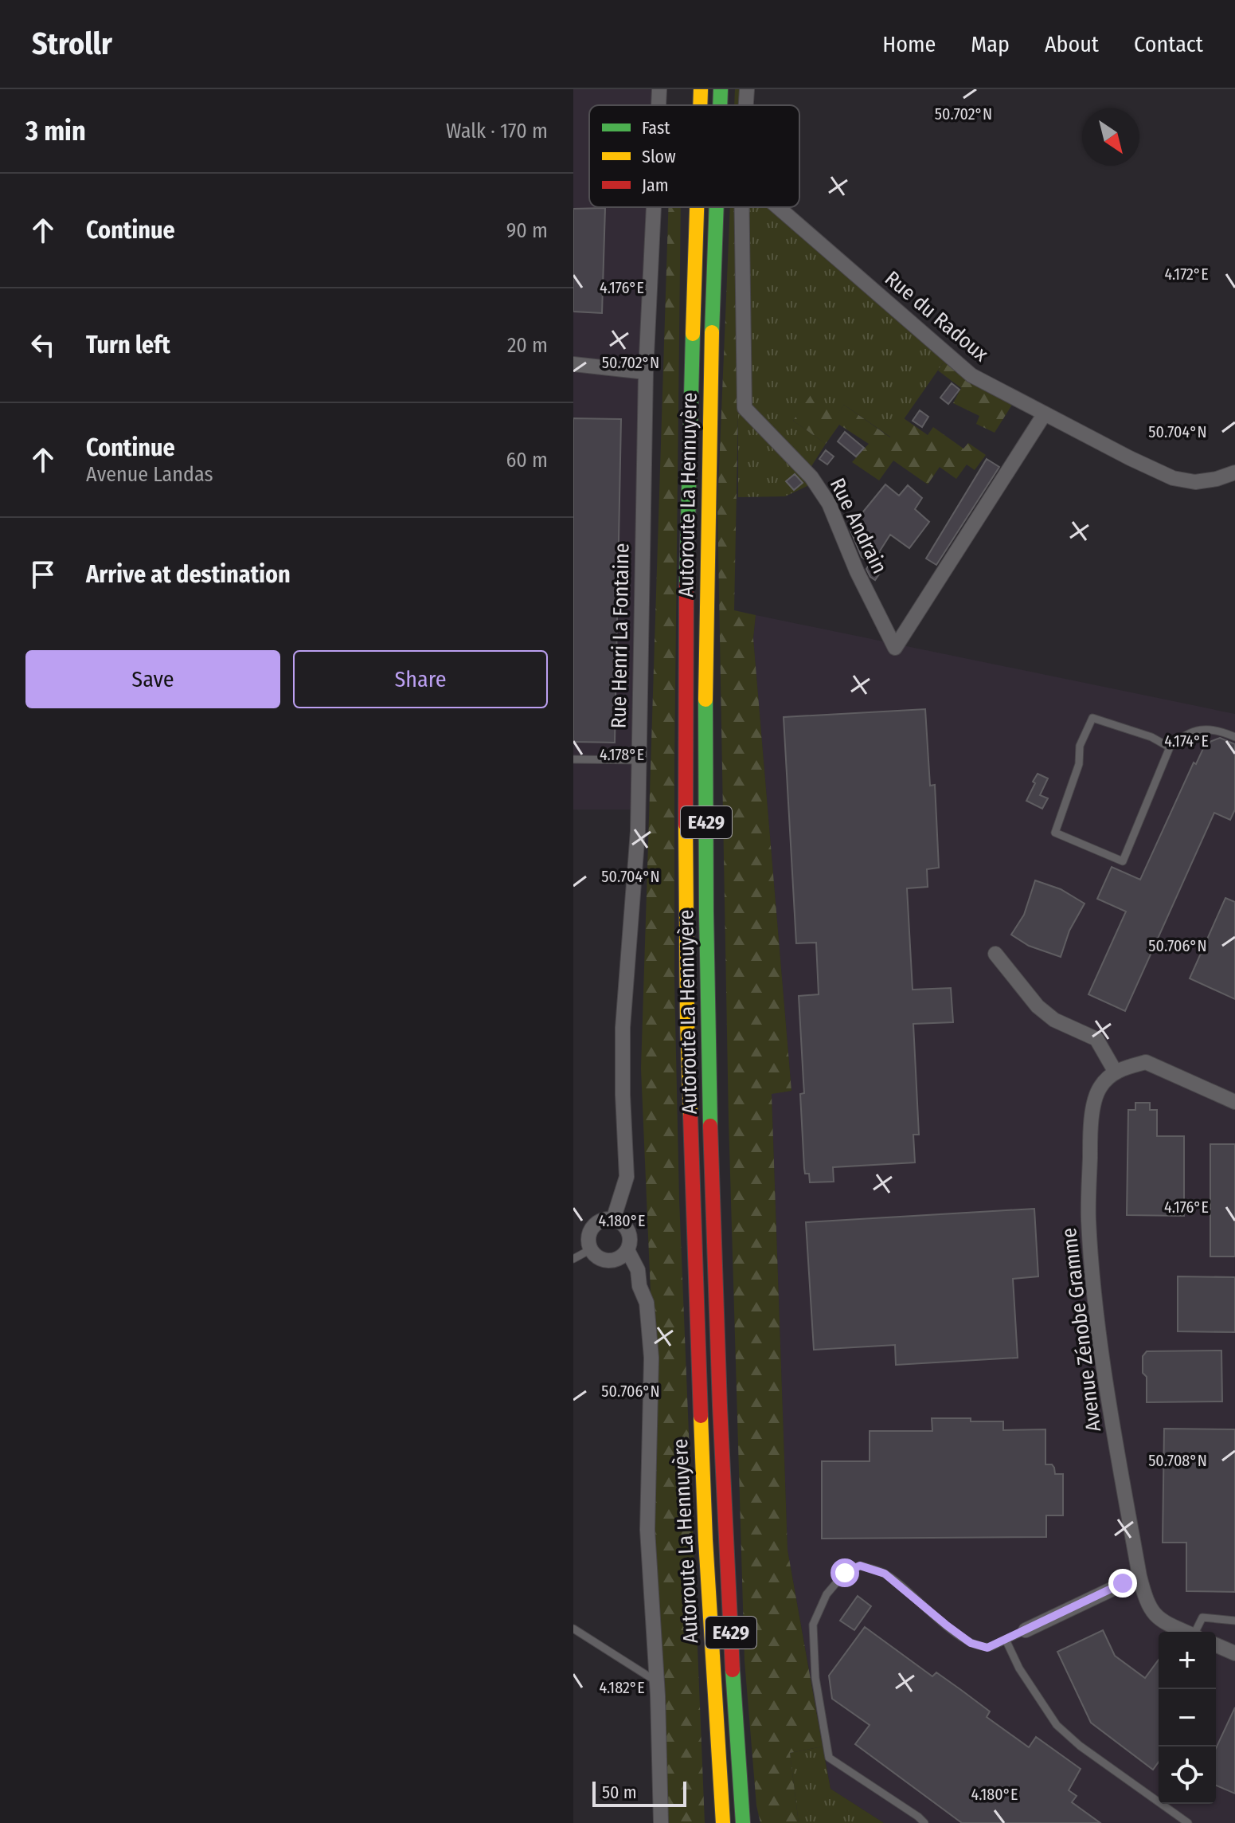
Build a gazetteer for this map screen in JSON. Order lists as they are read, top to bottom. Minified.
{"streets":{"highway":["Autoroute La Hennuyère","E429"],"street":["Rue du Radoux","Rue Andrain","Rue Henri La Fontaine","Avenue Zénobe Gramme"]},"crossings":[["Rue du Radoux","Rue Andrain"],["Autoroute La Hennuyère","E429"]],"legend":["Fast","Slow","Jam"],"scale_bar":"50 m","north":"bottom right","page":{"header":"Strollr","nav":["Home","Map","About","Contact"],"heading":["3 min","Walk · 170 m"],"list":[["Continue","90 m"],["Turn left","20 m"],["Continue","Avenue Landas","60 m"],"Arrive at destination"],"buttons":["Save","Share"],"map_buttons":["+","−"],"scale":"50 m"},"coordinates":["50.702°N","4.172°E","4.176°E","50.704°N","4.174°E","4.178°E","50.706°N","4.180°E","50.708°N","4.182°E"]}
